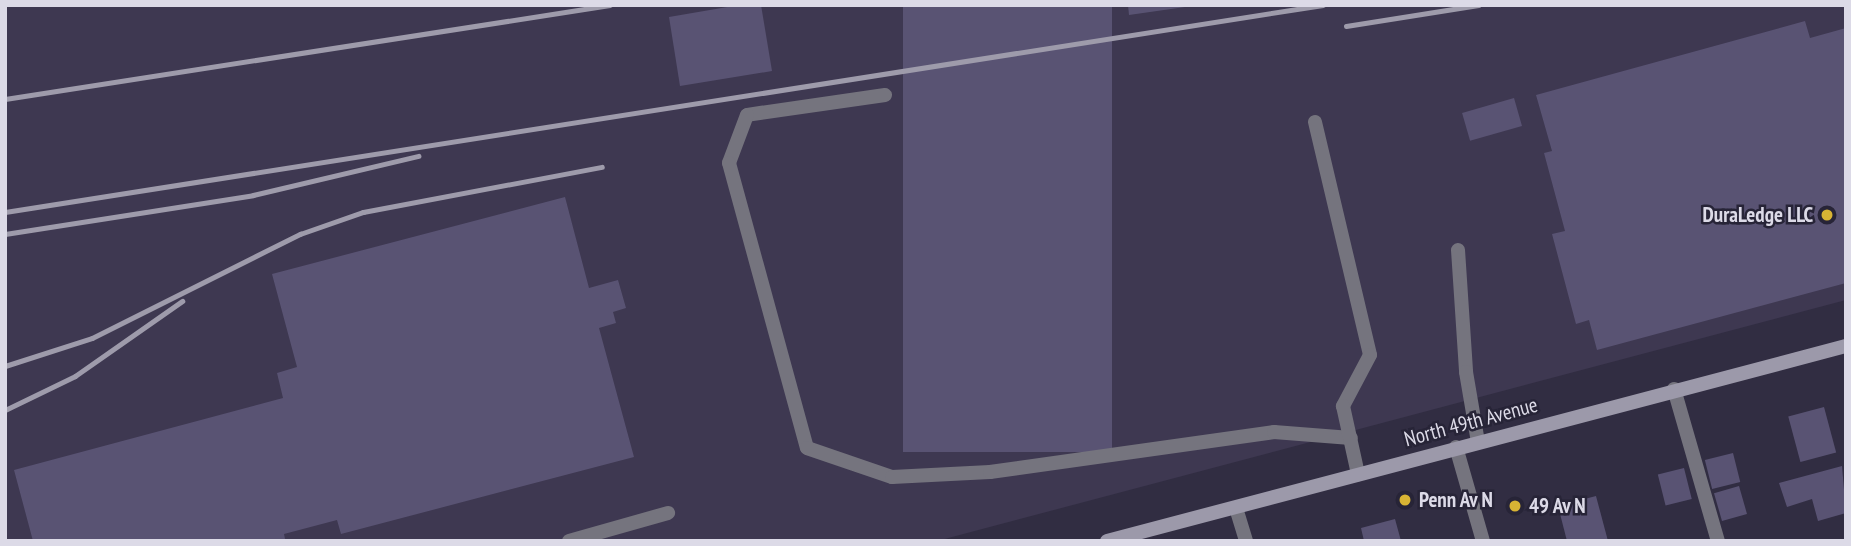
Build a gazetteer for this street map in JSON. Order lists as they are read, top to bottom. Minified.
{"streets":{"street":["North 49th Avenue"]},"places":["DuraLedge LLC","Penn Av N","49 Av N"]}
